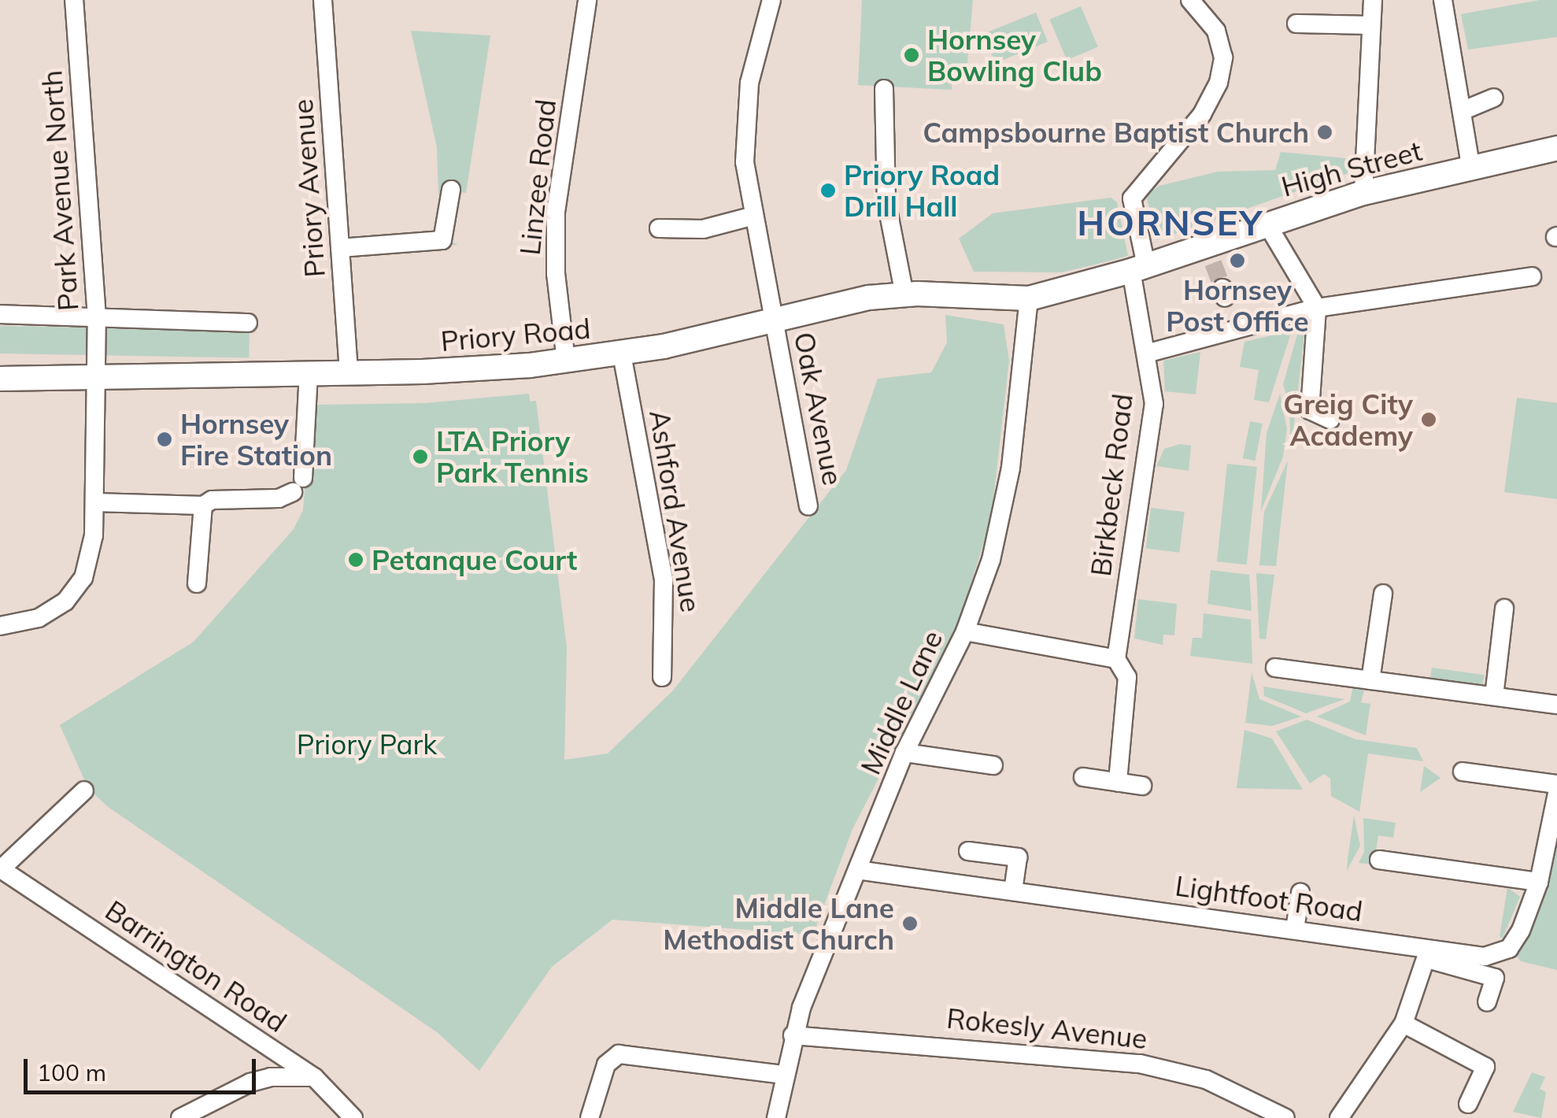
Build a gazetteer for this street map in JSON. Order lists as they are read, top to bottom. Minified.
{"streets":{"main road":["High Street","Priory Road"],"street":["Linzee Road","Priory Avenue","Park Avenue North","Oak Avenue","Birkbeck Road","Ashford Avenue","Middle Lane","Lightfoot Road","Barrington Road","Rokesly Avenue"]},"crossings":[["High Street","Priory Road"],["High Street","Birkbeck Road"],["High Street","Middle Lane"],["Linzee Road","Priory Road"],["Priory Avenue","Priory Road"],["Park Avenue North","Priory Road"],["Priory Road","Oak Avenue"],["Priory Road","Ashford Avenue"],["Priory Road","Middle Lane"],["Middle Lane","Lightfoot Road"],["Middle Lane","Rokesly Avenue"]],"districts":["HORNSEY"],"parks":["Priory Park"],"places":["Hornsey Bowling Club","Campsbourne Baptist Church","Priory Road Drill Hall","Hornsey Post Office","Greig City Academy","Hornsey Fire Station","LTA Priory Park Tennis","Petanque Court","Middle Lane Methodist Church"],"scale_bar":"100 m"}
